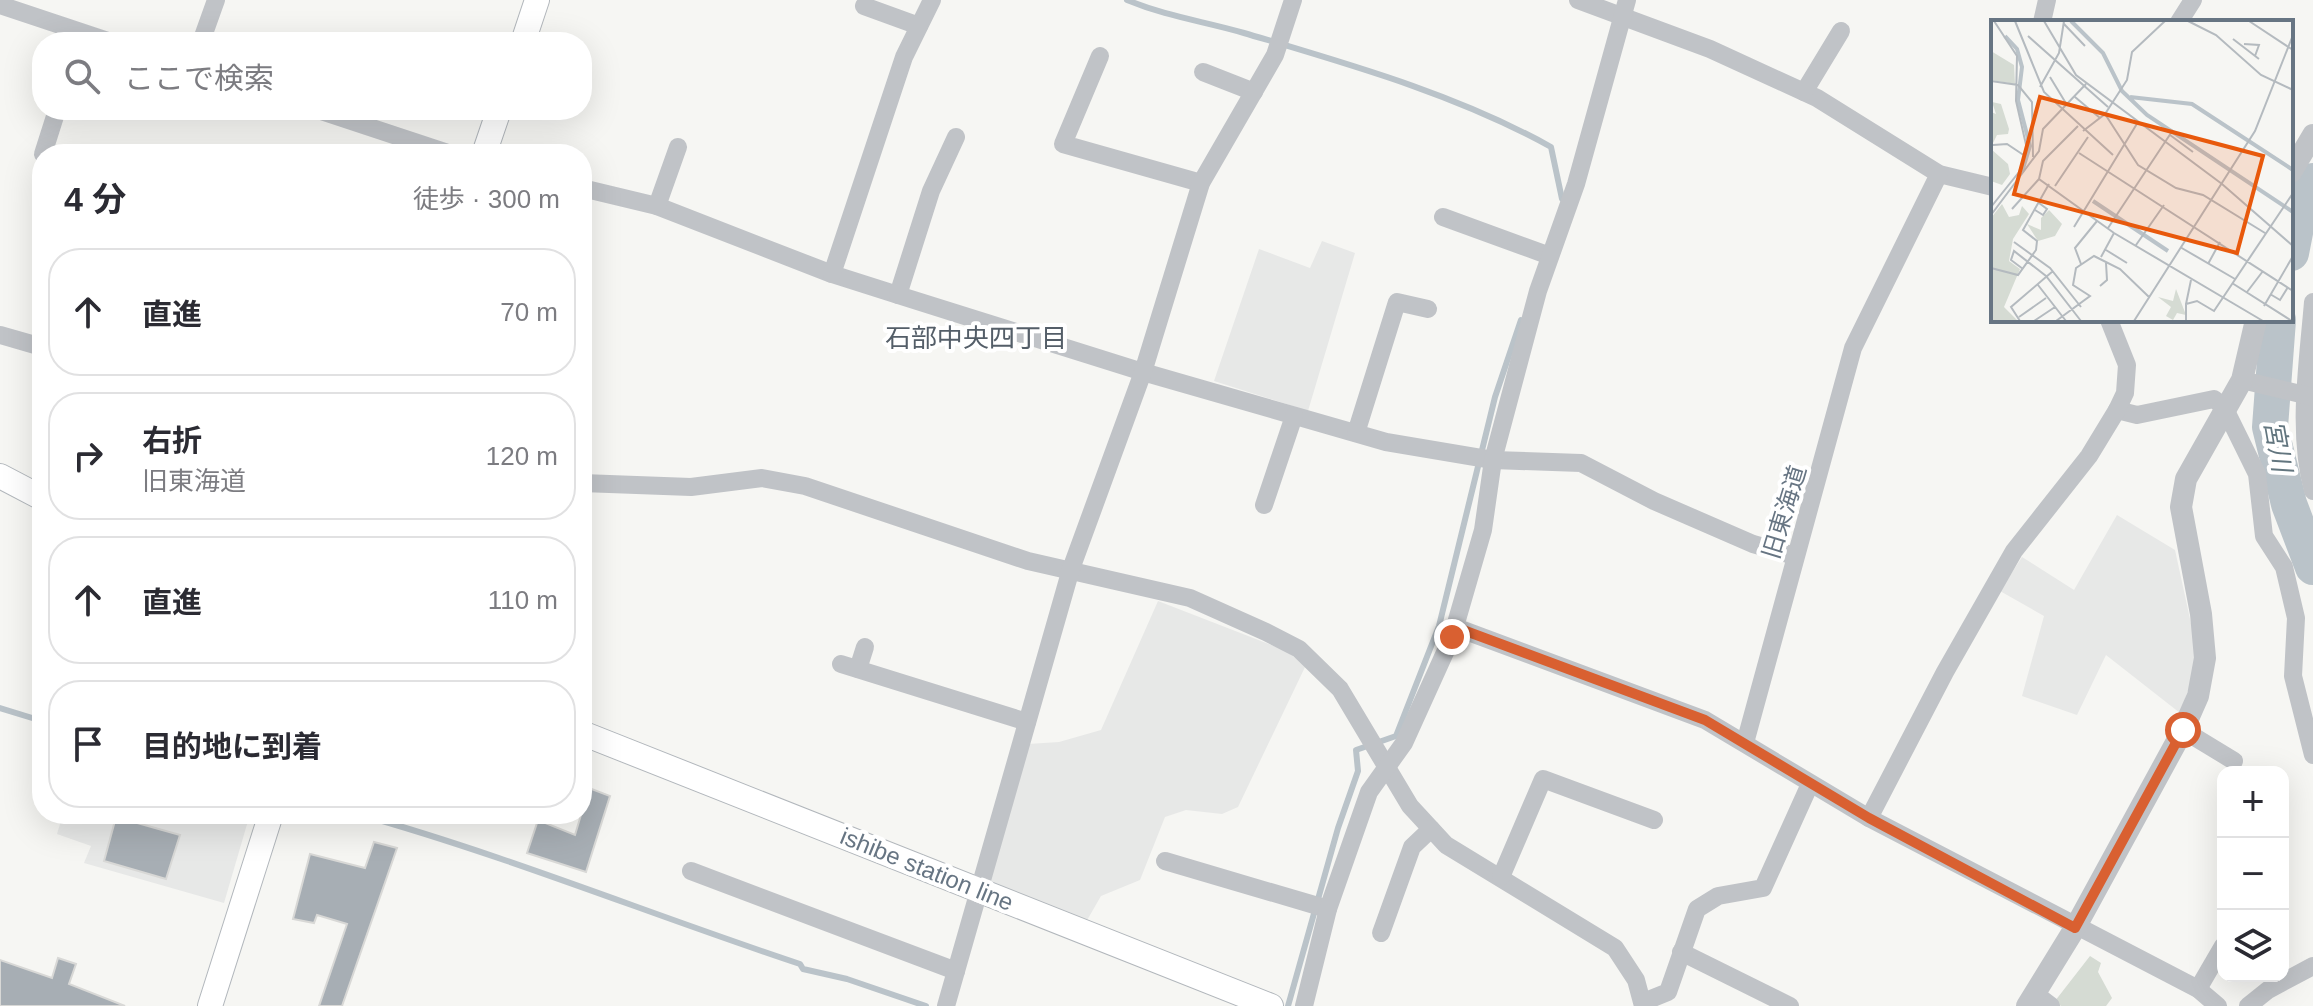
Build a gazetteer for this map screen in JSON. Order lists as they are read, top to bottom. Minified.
{"streets":{"main road":["ishibe station line"],"street":["旧東海道"]},"districts":["石部中央四丁目"],"water":["宮川"],"page":{"search":"ここで検索","heading":["4 分","徒歩 · 300 m"],"list":[["直進","70 m"],["右折","旧東海道","120 m"],["直進","110 m"],"目的地に到着"],"map_buttons":["+","−"]}}
